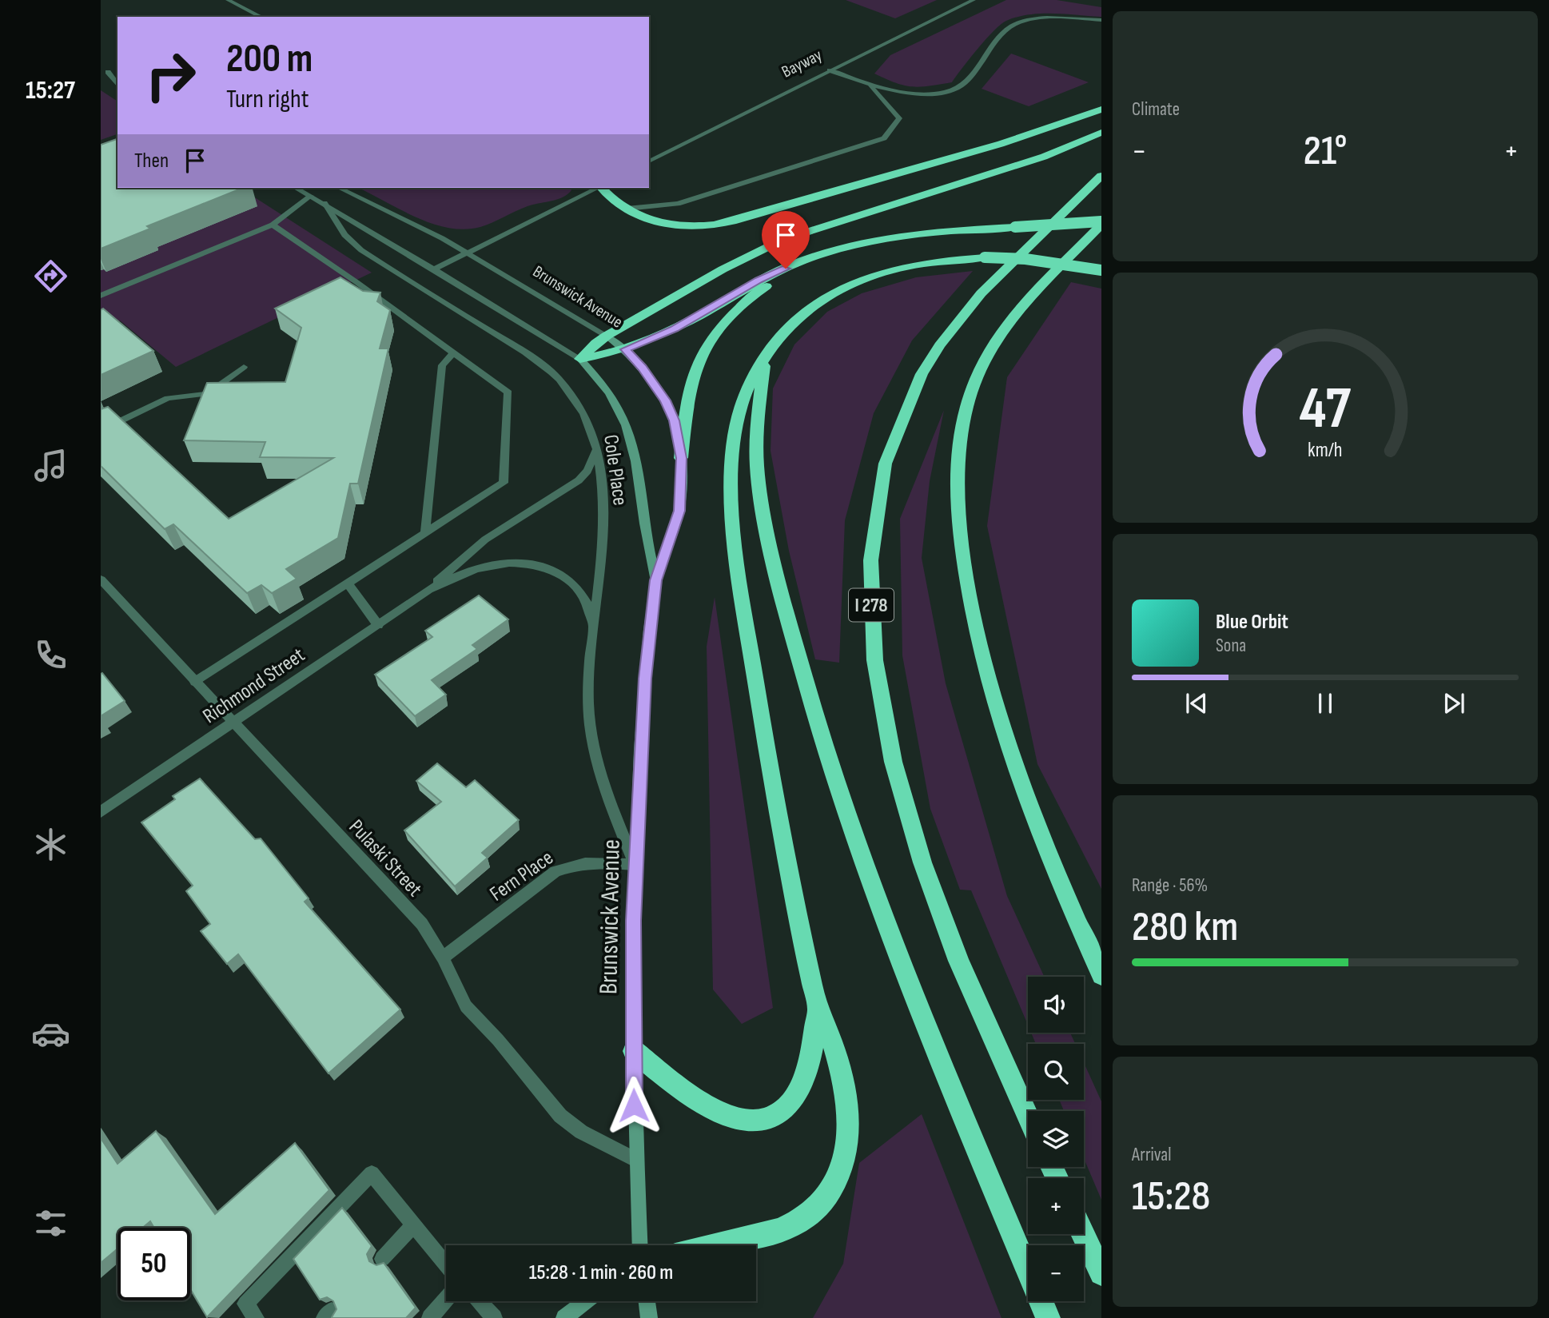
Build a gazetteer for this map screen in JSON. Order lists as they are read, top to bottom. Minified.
{"streets":{"highway":["I 278"],"main road":["Brunswick Avenue"],"street":["Bayway","Cole Place","Richmond Street","Pulaski Street","Fern Place"]},"crossings":[["Brunswick Avenue","Cole Place"],["Brunswick Avenue","Pulaski Street"],["Brunswick Avenue","Fern Place"],["Cole Place","Richmond Street"],["Cole Place","Fern Place"],["Richmond Street","Pulaski Street"],["Pulaski Street","Fern Place"]],"page":{"tabs":"15:27","tile":["Climate",["Range · 56%","280 km"],["Arrival","15:28"]],"turn":["200 m","Turn right"],"heat":["−","21°","+"],"then":"Then","song":["Blue Orbit","Sona"],"map_buttons":["+","−"],"limit":"50","trip":"15:28 · 1 min · 260 m","gauge":["47","km/h"]}}
